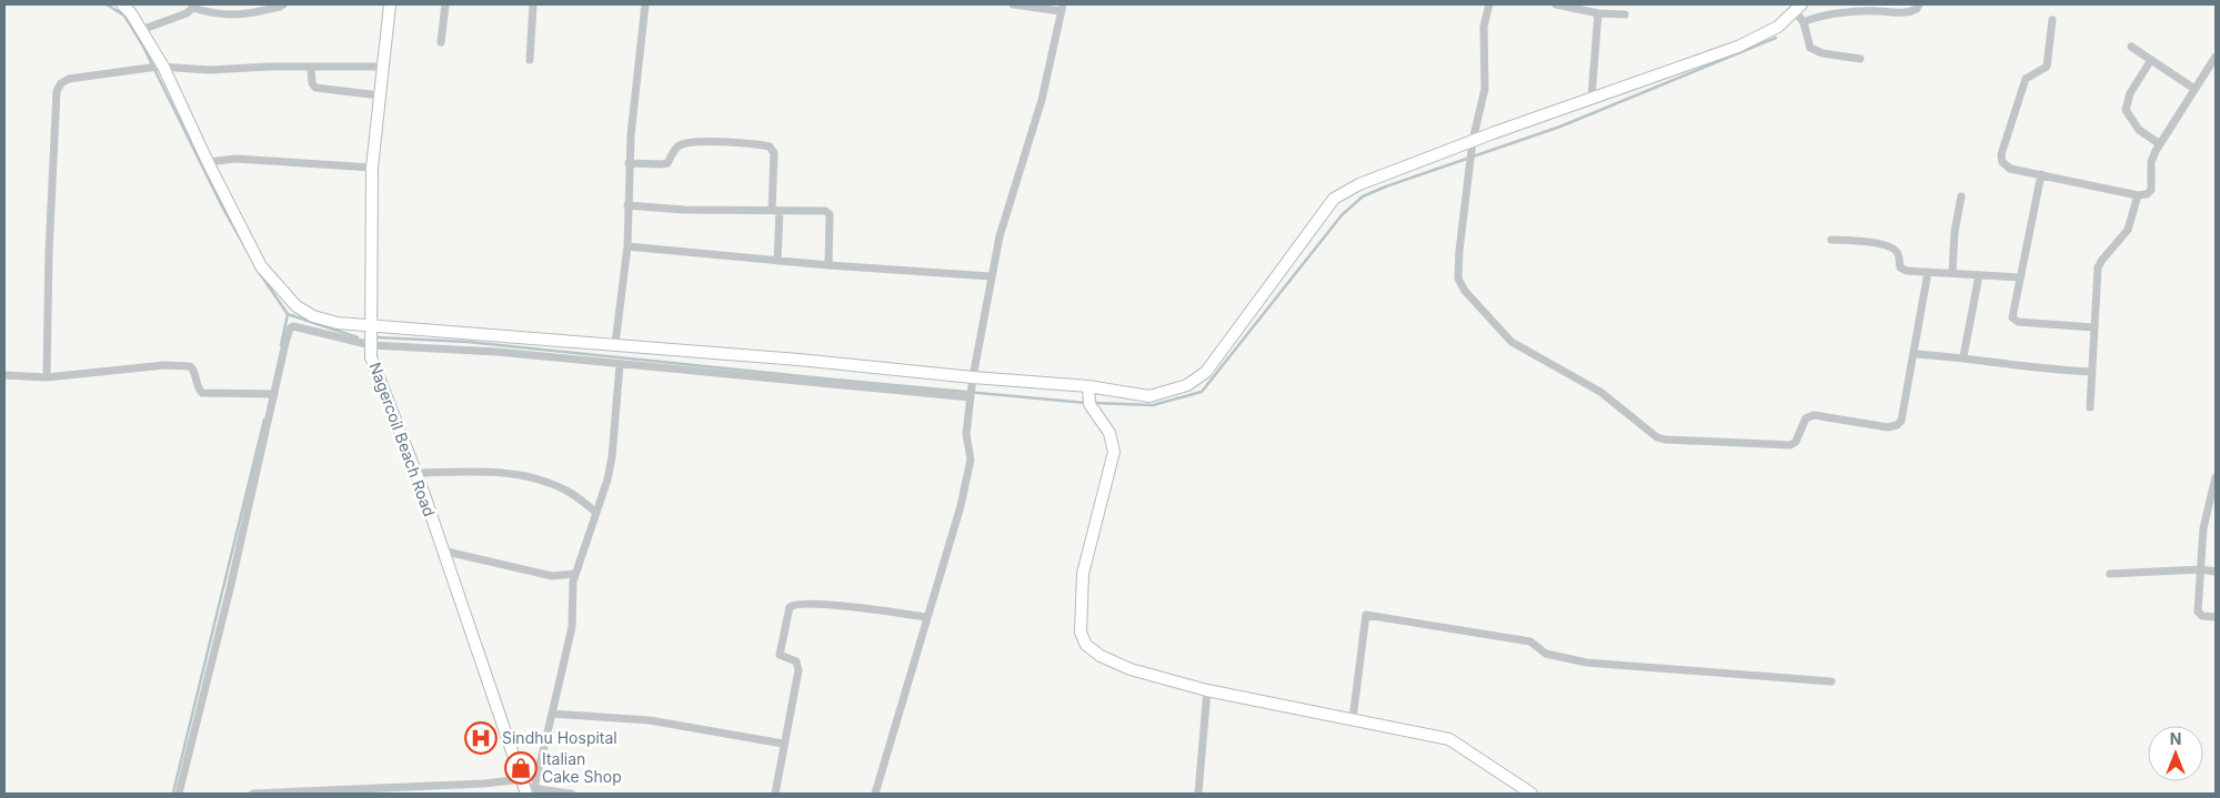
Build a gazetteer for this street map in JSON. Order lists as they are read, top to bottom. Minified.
{"streets":{"street":["Nagercoil Beach Road"]},"places":{"hospital":["Sindhu Hospital"],"shop":["Italian Cake Shop"]},"north":"top"}
